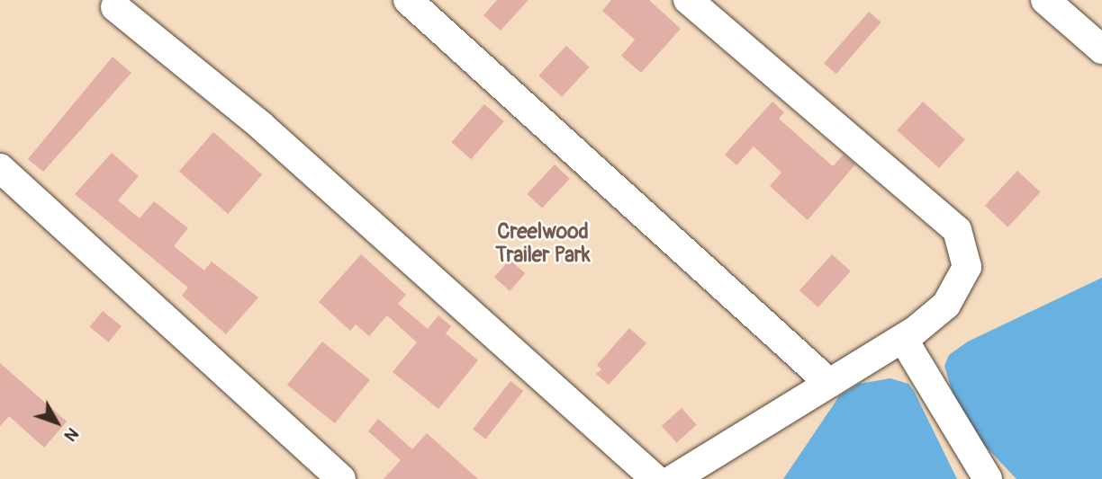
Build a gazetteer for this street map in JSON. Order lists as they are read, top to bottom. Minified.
{"districts":["Creelwood Trailer Park"],"north":"bottom right"}
